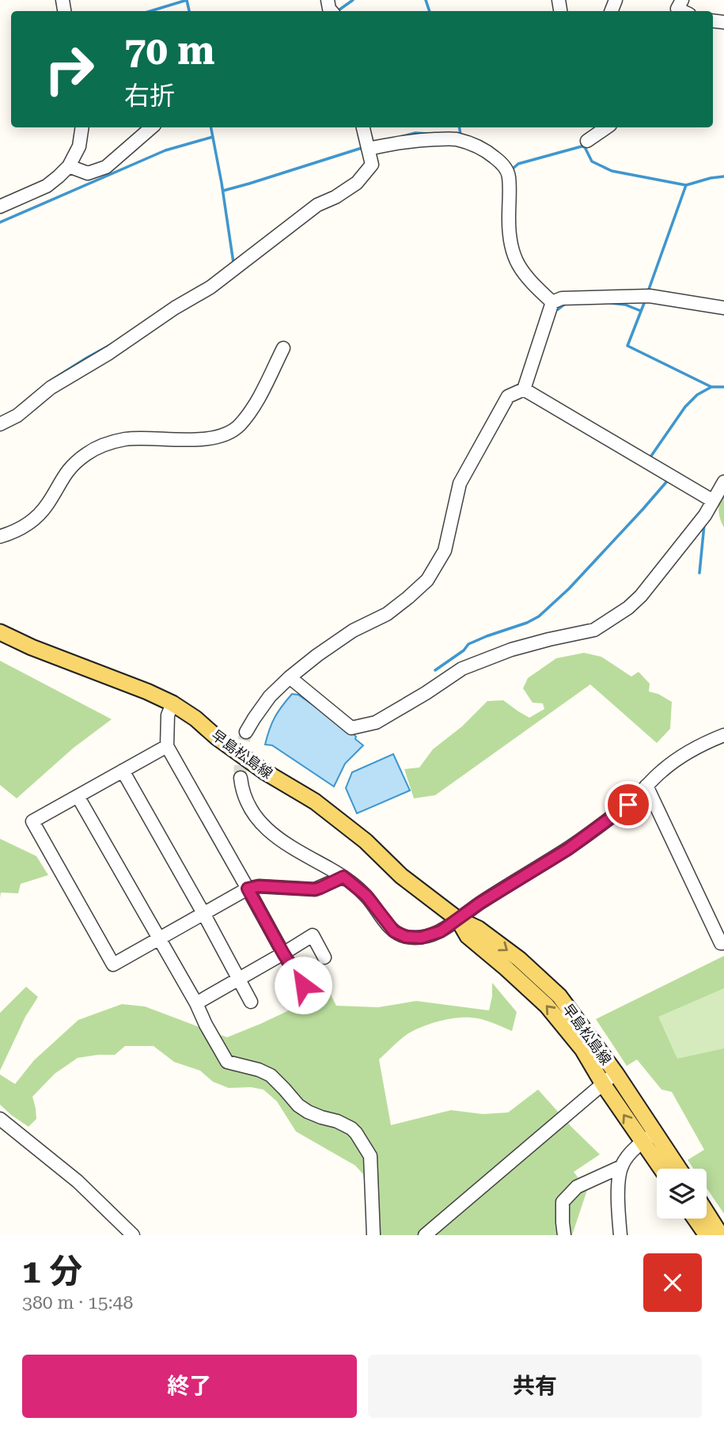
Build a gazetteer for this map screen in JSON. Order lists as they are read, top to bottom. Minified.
{"streets":{"main road":["早島松島線"]},"page":{"turn":["70 m","右折"],"heading":["1 分","380 m · 15:48"],"buttons":["終了","共有"]}}
